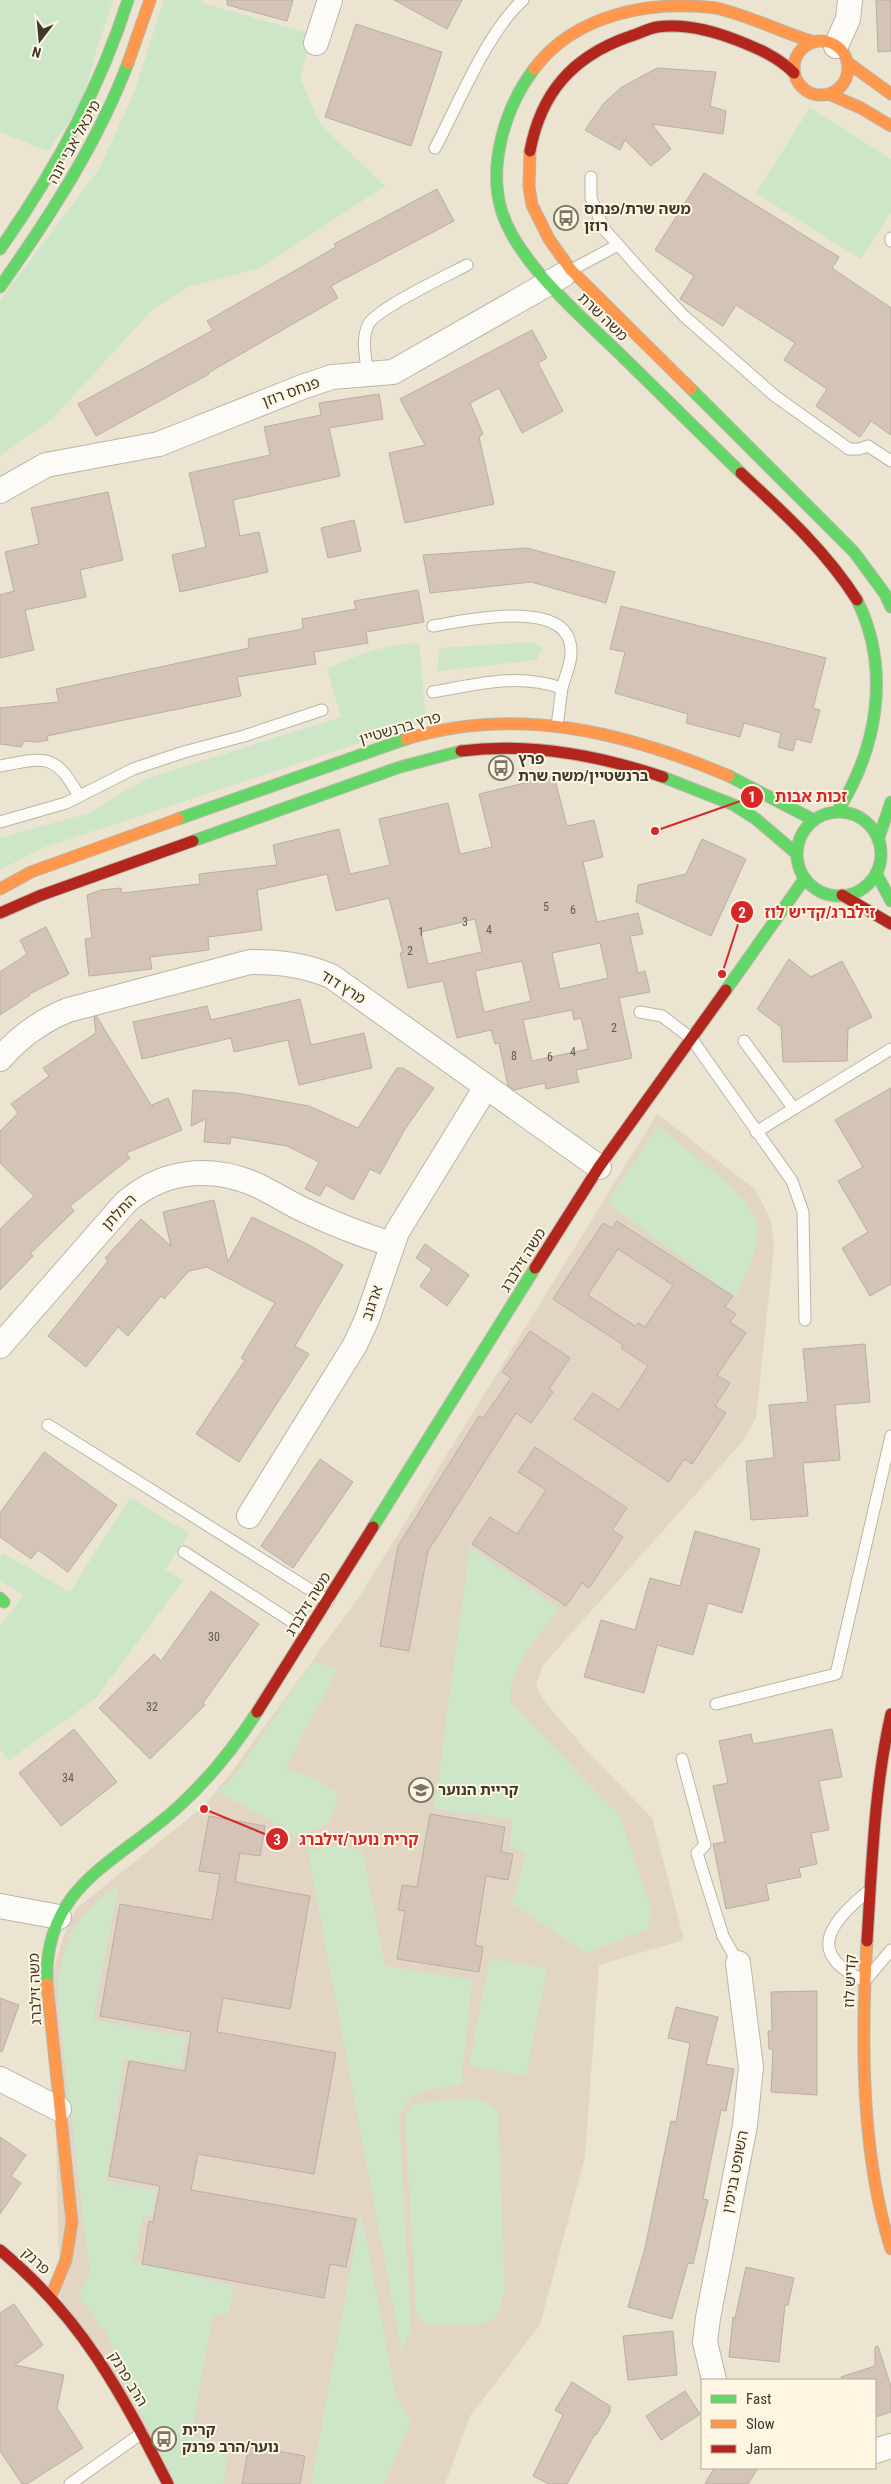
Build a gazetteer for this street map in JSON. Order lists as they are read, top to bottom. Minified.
{"streets":{"street":["מיכאל אבי יונה","משה שרת","פנחס רוזן","פרץ ברנשטיין","מרץ דוד","התלתן","משה זילברג","ארגוב","קדיש לוז","השופט בנימין","פרנק","הרב פרנק"]},"crossings":[["משה שרת","פנחס רוזן"],["משה שרת","פרץ ברנשטיין"],["משה שרת","משה זילברג"],["פרץ ברנשטיין","משה זילברג"],["מרץ דוד","משה זילברג"],["מרץ דוד","ארגוב"],["התלתן","ארגוב"],["משה זילברג","פרנק"],["משה זילברג","הרב פרנק"],["פרנק","הרב פרנק"]],"places":{"bus stop":["משה שרת/פנחס רוזן","פרץ ברנשטיין/משה שרת","קרית נוער/הרב פרנק"],"other":["זכות אבות","זילברג/קדיש לוז","קרית נוער/זילברג"],"school or university":["קריית הנוער"]},"house_numbers":["5","6","3","4","1","2","2","4","8","6","30","32","34"],"legend":["Fast","Slow","Jam"],"north":"bottom"}
